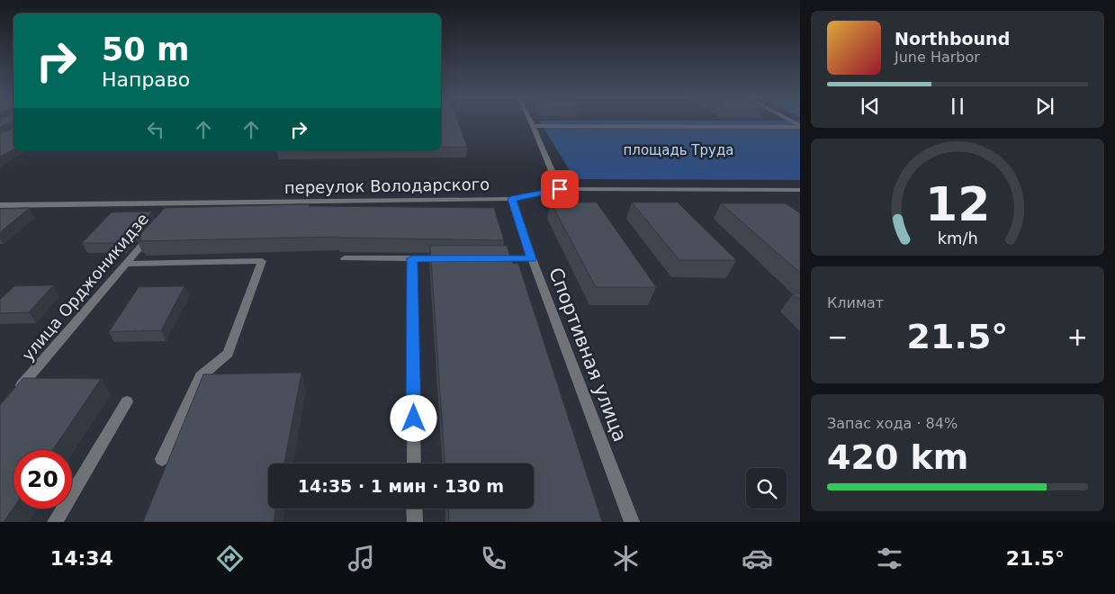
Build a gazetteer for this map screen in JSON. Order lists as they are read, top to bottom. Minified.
{"streets":{"street":["переулок Володарского","улица Орджоникидзе","Спортивная улица"]},"crossings":[["переулок Володарского","улица Орджоникидзе"],["переулок Володарского","Спортивная улица"]],"parks":["площадь Труда"],"page":{"turn":["50 m","Направо"],"song":["Northbound","June Harbor"],"tile":["Климат",["Запас хода · 84%","420 km"]],"heat":["−","21.5°","+"],"limit":"20","trip":"14:35 · 1 мин · 130 m","tabs":["14:34","21.5°"],"gauge":["12","km/h"]}}
